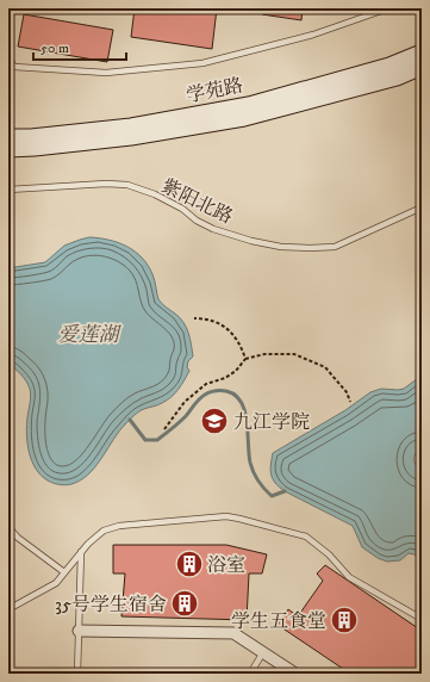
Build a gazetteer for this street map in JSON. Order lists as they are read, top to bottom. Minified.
{"streets":{"street":["学苑路"],"lane":["紫阳北路"]},"water":["爱莲湖"],"places":{"school or university":["九江学院"],"building":["浴室","35号学生宿舍","学生五食堂"]},"scale_bar":"50 m"}
